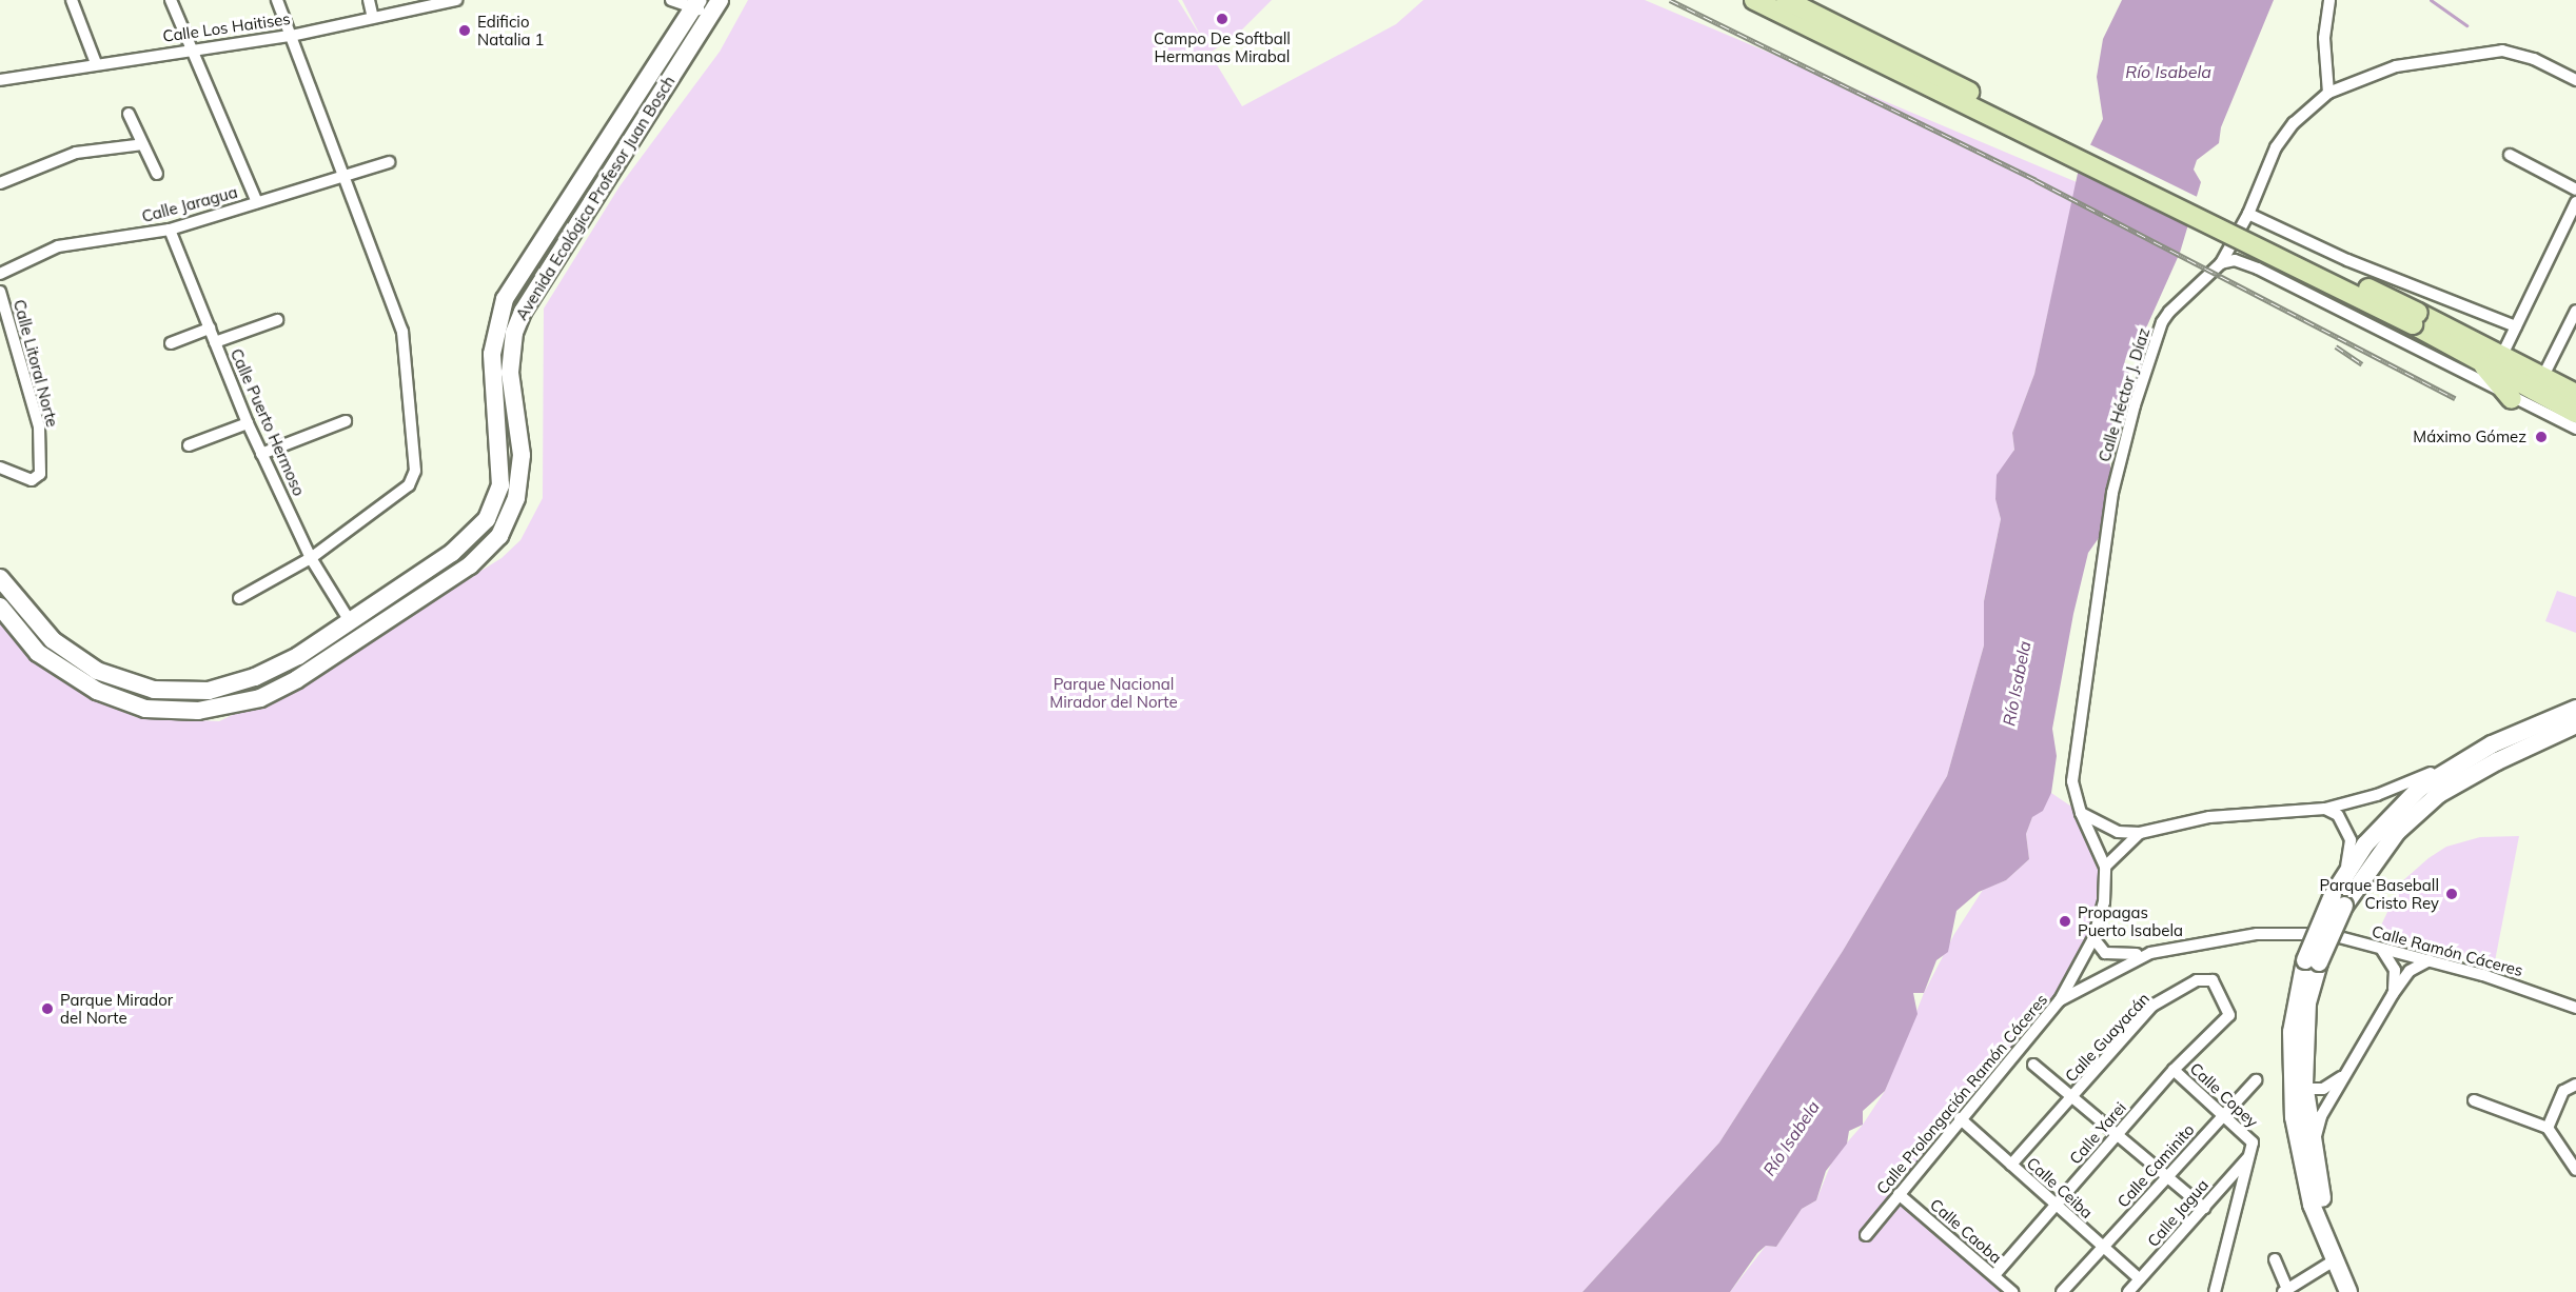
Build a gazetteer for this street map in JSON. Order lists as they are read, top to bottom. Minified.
{"streets":{"street":["Calle Los Haitises","Avenida Ecológica Profesor Juan Bosch","Calle Jaragua","Calle Litoral Norte","Calle Héctor J. Díaz","Calle Puerto Hermoso","Calle Ramón Cáceres","Calle Guayacán","Calle Prolongación Ramón Cáceres","Calle Copey","Calle Yarei","Calle Caminito","Calle Ceiba","Calle Jagua","Calle Caoba"]},"crossings":[["Avenida Ecológica Profesor Juan Bosch","Calle Puerto Hermoso"],["Calle Jaragua","Calle Puerto Hermoso"],["Calle Héctor J. Díaz","Calle Prolongación Ramón Cáceres"],["Calle Ramón Cáceres","Calle Prolongación Ramón Cáceres"],["Calle Guayacán","Calle Yarei"],["Calle Guayacán","Calle Ceiba"],["Calle Prolongación Ramón Cáceres","Calle Ceiba"],["Calle Prolongación Ramón Cáceres","Calle Caoba"],["Calle Copey","Calle Yarei"],["Calle Copey","Calle Caminito"],["Calle Copey","Calle Jagua"],["Calle Yarei","Calle Ceiba"],["Calle Yarei","Calle Caoba"],["Calle Caminito","Calle Ceiba"],["Calle Ceiba","Calle Jagua"]],"water":["Río Isabela"],"parks":["Parque Nacional Mirador del Norte"],"places":["Campo De Softball Hermanas Mirabal","Edificio Natalia 1","Máximo Gómez","Parque Baseball Cristo Rey","Propagas Puerto Isabela","Parque Mirador del Norte"]}
